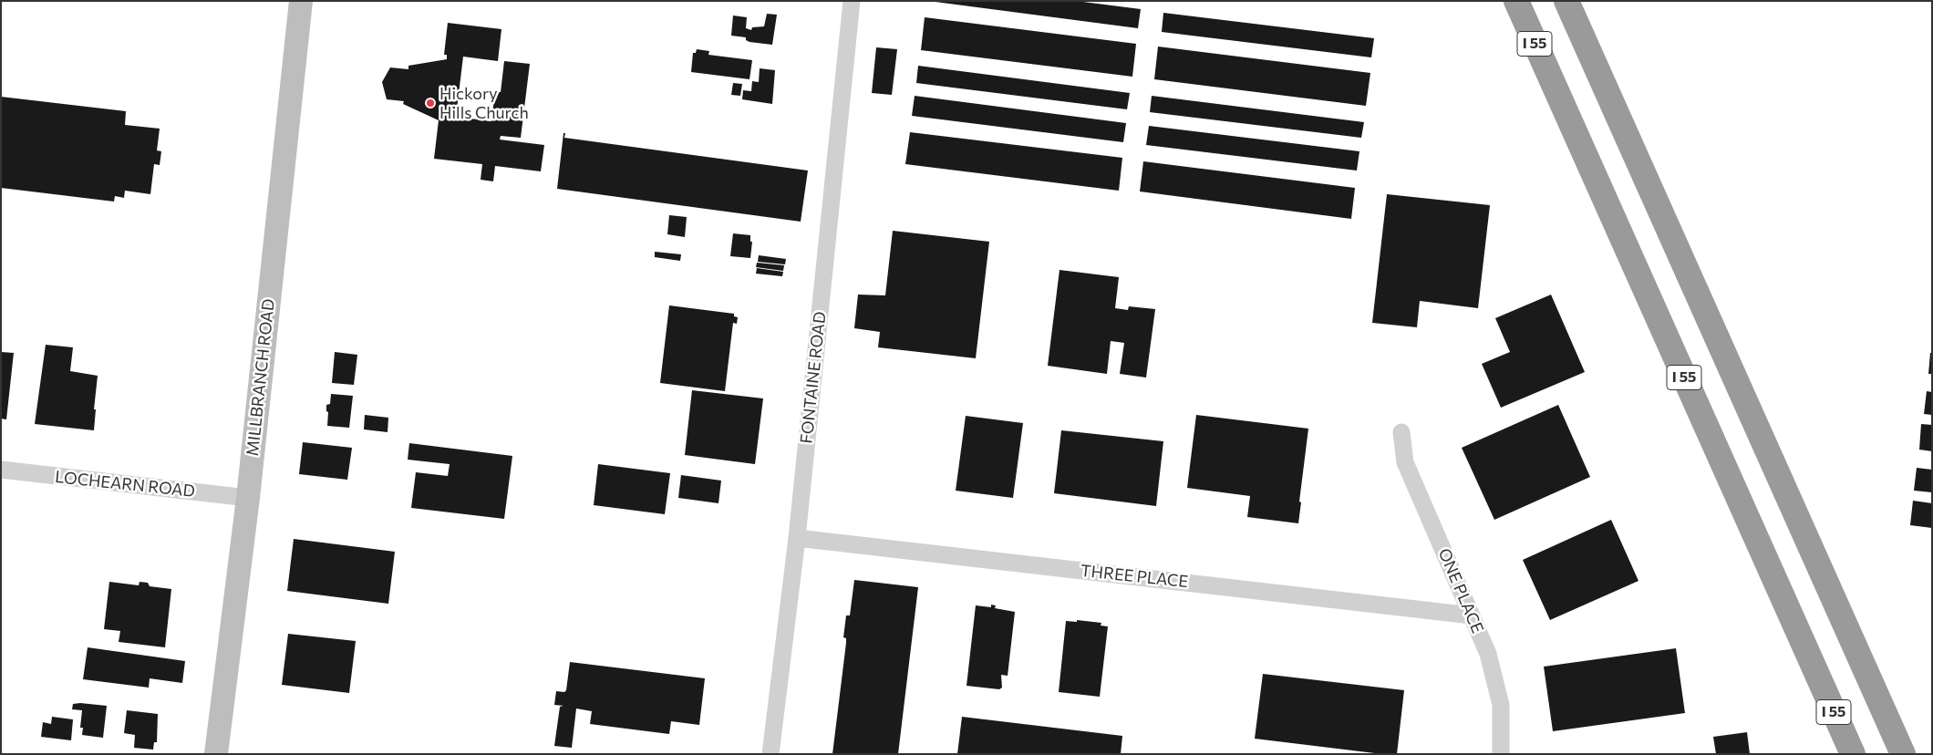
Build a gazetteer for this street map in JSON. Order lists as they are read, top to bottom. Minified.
{"streets":{"highway":["I 55"],"main road":["MILLBRANCH ROAD"],"street":["FONTAINE ROAD","LOCHEARN ROAD","THREE PLACE","ONE PLACE"]},"crossings":[["MILLBRANCH ROAD","LOCHEARN ROAD"],["FONTAINE ROAD","THREE PLACE"],["THREE PLACE","ONE PLACE"]],"places":["Hickory Hills Church"]}
